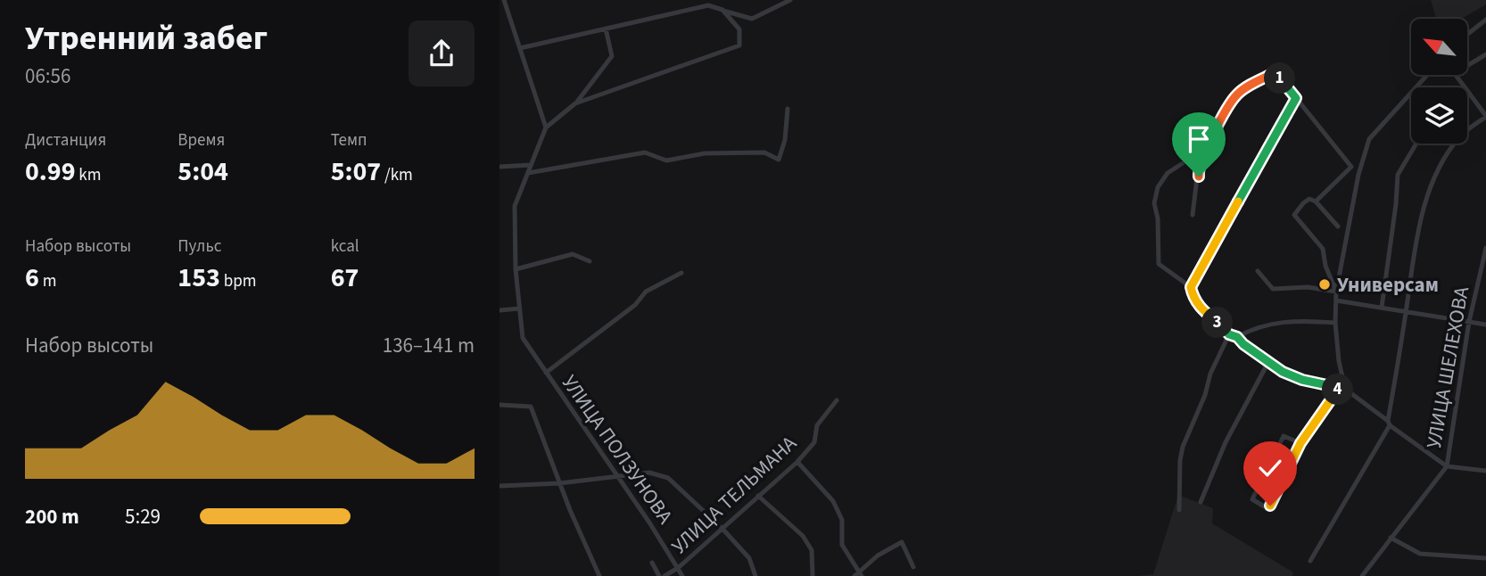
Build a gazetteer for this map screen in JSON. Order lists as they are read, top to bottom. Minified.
{"streets":{"street":["УЛИЦА ШЕЛЕХОВА","УЛИЦА ПОЛЗУНОВА","УЛИЦА ТЕЛЬМАНА"]},"crossings":[["УЛИЦА ПОЛЗУНОВА","УЛИЦА ТЕЛЬМАНА"]],"places":["Универсам"],"north":"top left","page":{"heading":["Утренний забег","06:56"],"pins":["1","3","4"],"stats":[["Дистанция","0.99 km"],["Время","5:04"],["Темп","5:07 /km"],["Набор высоты","6 m"],["Пульс","153 bpm"],["kcal","67"]],"chart":["Набор высоты","136–141 m"],"list":[{"name":"200 m","note":"5:29"}]}}
